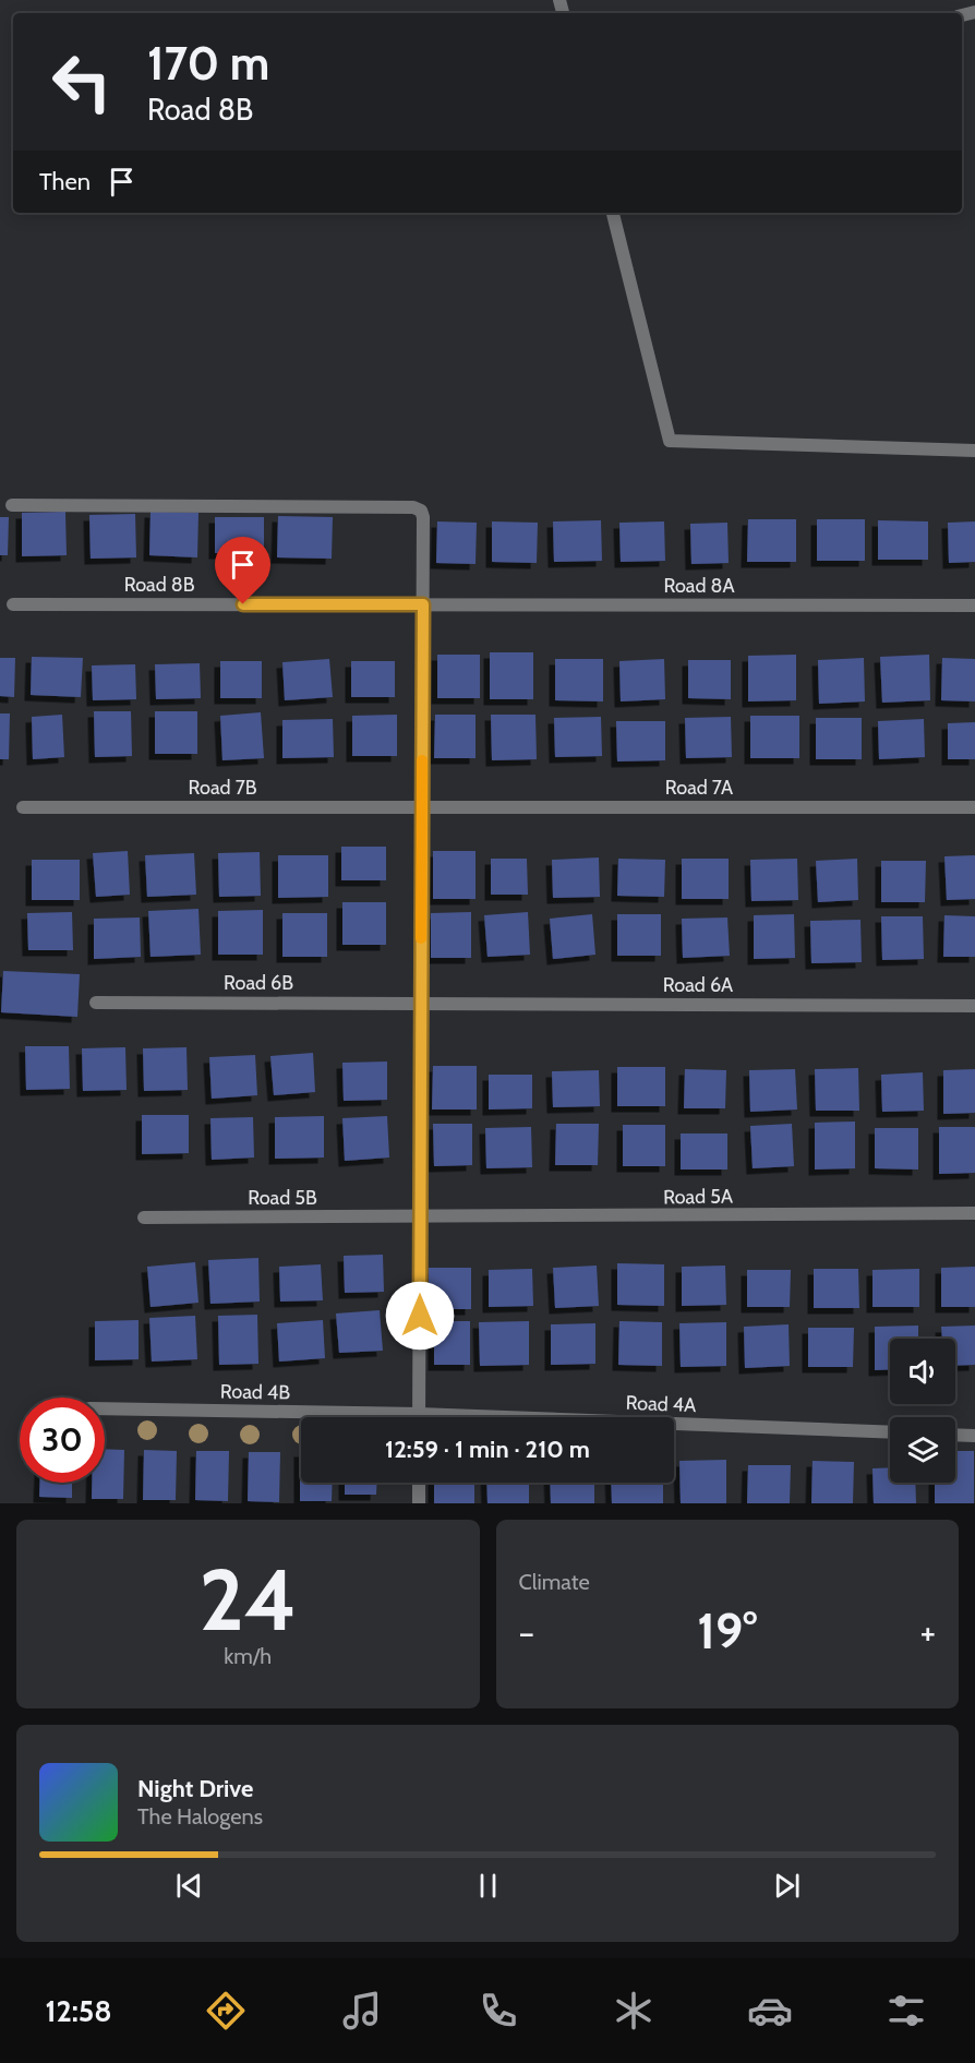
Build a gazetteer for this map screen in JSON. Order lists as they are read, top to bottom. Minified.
{"streets":{"street":["Road 8B","Road 8A","Road 7B","Road 7A","Road 6B","Road 6A","Road 5A","Road 5B","Road 4B","Road 4A"]},"crossings":[["Road 8B","Road 8A"],["Road 7B","Road 7A"],["Road 6B","Road 6A"],["Road 5A","Road 5B"],["Road 4B","Road 4A"]],"page":{"turn":["170 m","Road 8B"],"then":"Then","limit":"30","trip":"12:59 · 1 min · 210 m","tile":[["24","km/h"],"Climate"],"heat":["−","19°","+"],"song":["Night Drive","The Halogens"],"tabs":"12:58"}}
